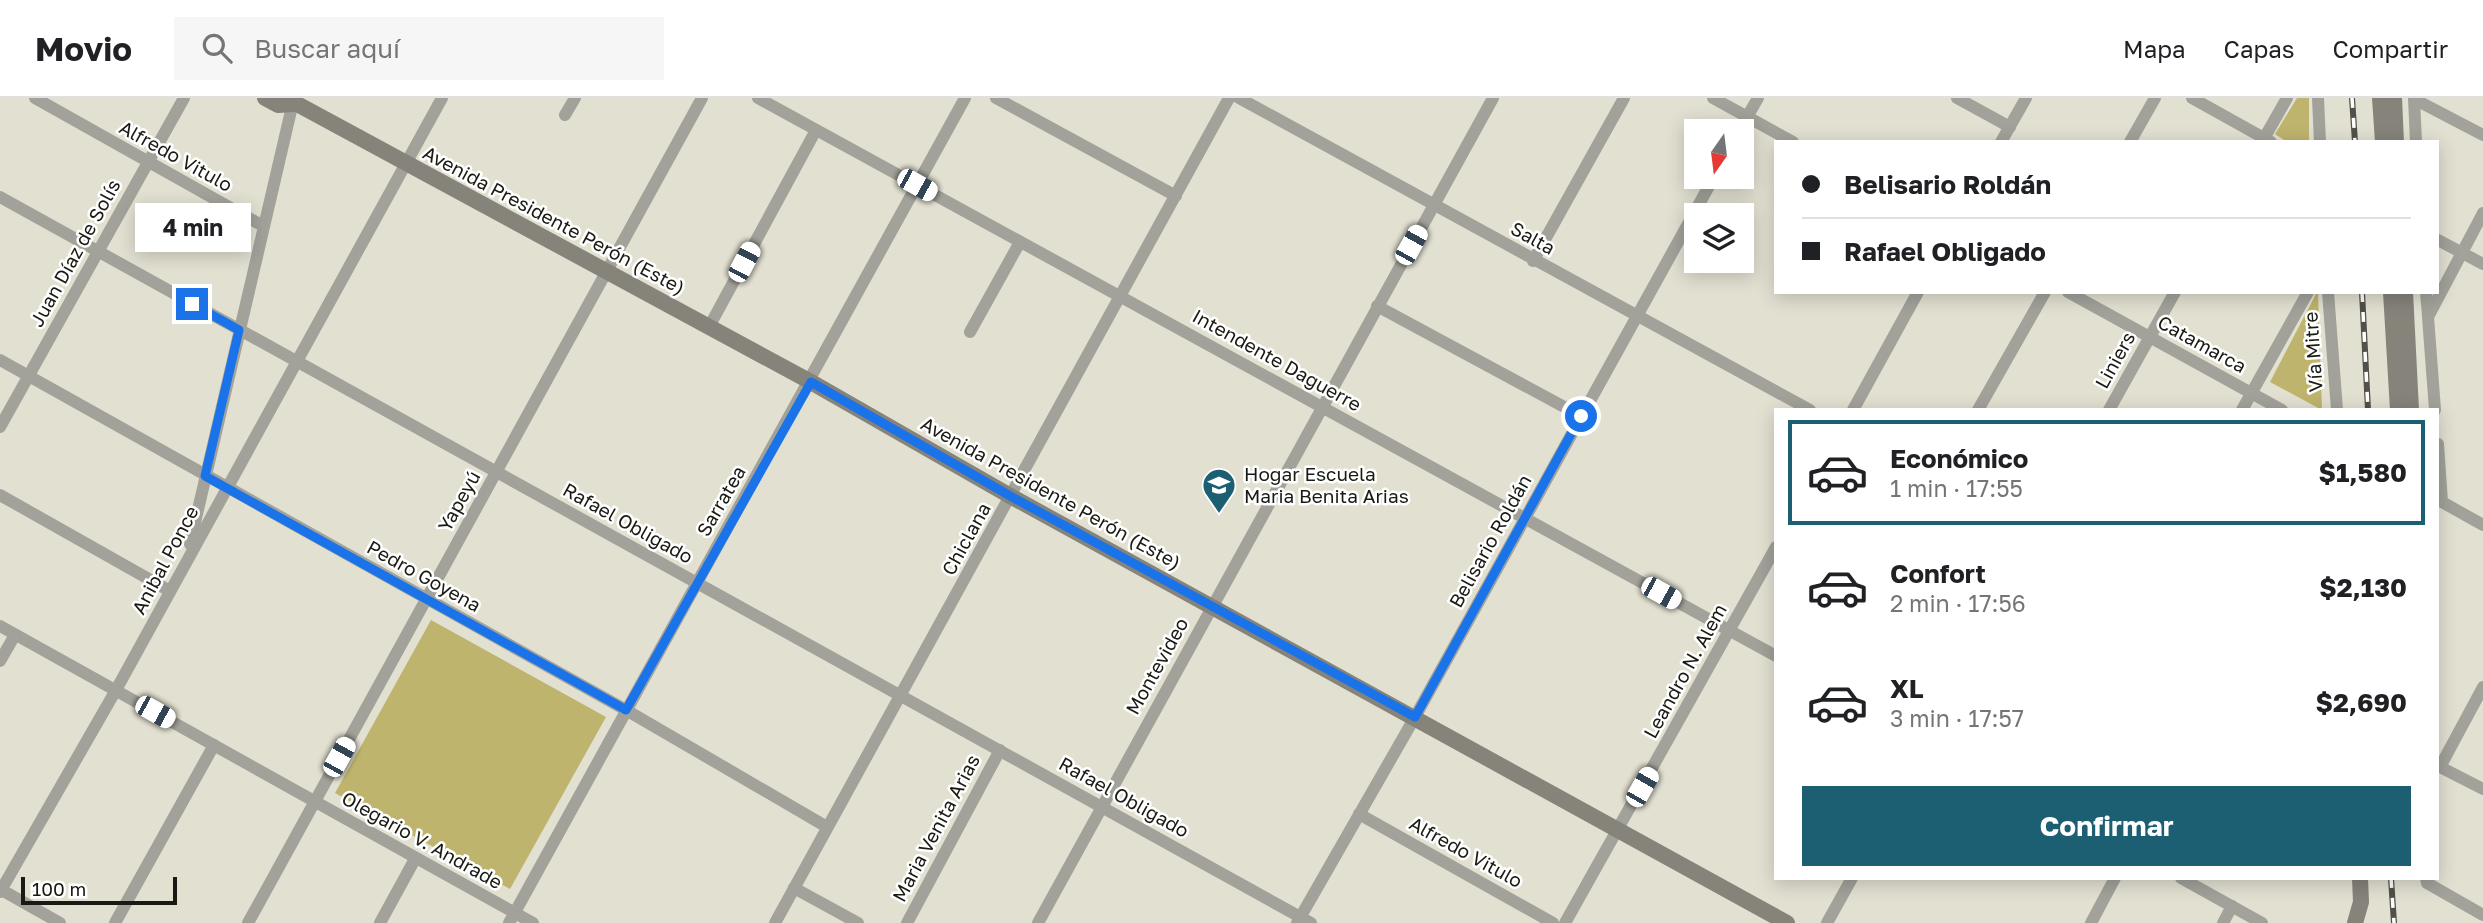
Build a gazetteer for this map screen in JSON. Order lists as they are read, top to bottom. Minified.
{"streets":{"main road":["Avenida Presidente Perón (Este)"],"street":["Alfredo Vitulo","Salta","Juan Díaz de Solís","Catamarca","Vía Mitre","Intendente Daguerre","Liniers","Yapeyú","Sarratea","Rafael Obligado","Chiclana","Belisario Roldán","Anibal Ponce","Pedro Goyena","Montevideo","Leandro N. Alem","Maria Venita Arias","Olegario V. Andrade"]},"crossings":[["Alfredo Vitulo","Juan Díaz de Solís"],["Alfredo Vitulo","Belisario Roldán"],["Avenida Presidente Perón (Este)","Yapeyú"],["Avenida Presidente Perón (Este)","Sarratea"],["Avenida Presidente Perón (Este)","Chiclana"],["Avenida Presidente Perón (Este)","Belisario Roldán"],["Avenida Presidente Perón (Este)","Anibal Ponce"],["Avenida Presidente Perón (Este)","Montevideo"],["Avenida Presidente Perón (Este)","Leandro N. Alem"],["Salta","Belisario Roldán"],["Salta","Montevideo"],["Juan Díaz de Solís","Rafael Obligado"],["Juan Díaz de Solís","Pedro Goyena"],["Catamarca","Liniers"],["Intendente Daguerre","Sarratea"],["Intendente Daguerre","Chiclana"],["Intendente Daguerre","Belisario Roldán"],["Intendente Daguerre","Montevideo"],["Intendente Daguerre","Leandro N. Alem"],["Yapeyú","Rafael Obligado"],["Yapeyú","Pedro Goyena"],["Yapeyú","Olegario V. Andrade"],["Sarratea","Rafael Obligado"],["Sarratea","Pedro Goyena"],["Sarratea","Olegario V. Andrade"],["Rafael Obligado","Chiclana"],["Rafael Obligado","Belisario Roldán"],["Rafael Obligado","Anibal Ponce"],["Rafael Obligado","Montevideo"],["Rafael Obligado","Maria Venita Arias"],["Chiclana","Pedro Goyena"],["Anibal Ponce","Pedro Goyena"],["Anibal Ponce","Olegario V. Andrade"]],"places":{"school or university":["Hogar Escuela Maria Benita Arias"]},"scale_bar":"100 m","north":"bottom","page":{"header":"Movio","search":"Buscar aquí","nav":["Mapa","Capas","Compartir"],"banner":["Belisario Roldán","Rafael Obligado"],"bubble":"4 min","list":[{"name":"Económico","note":"1 min · 17:55","value":"$1,580"},{"name":"Confort","note":"2 min · 17:56","value":"$2,130"},{"name":"XL","note":"3 min · 17:57","value":"$2,690"}],"buttons":"Confirmar","scale":"100 m"}}
